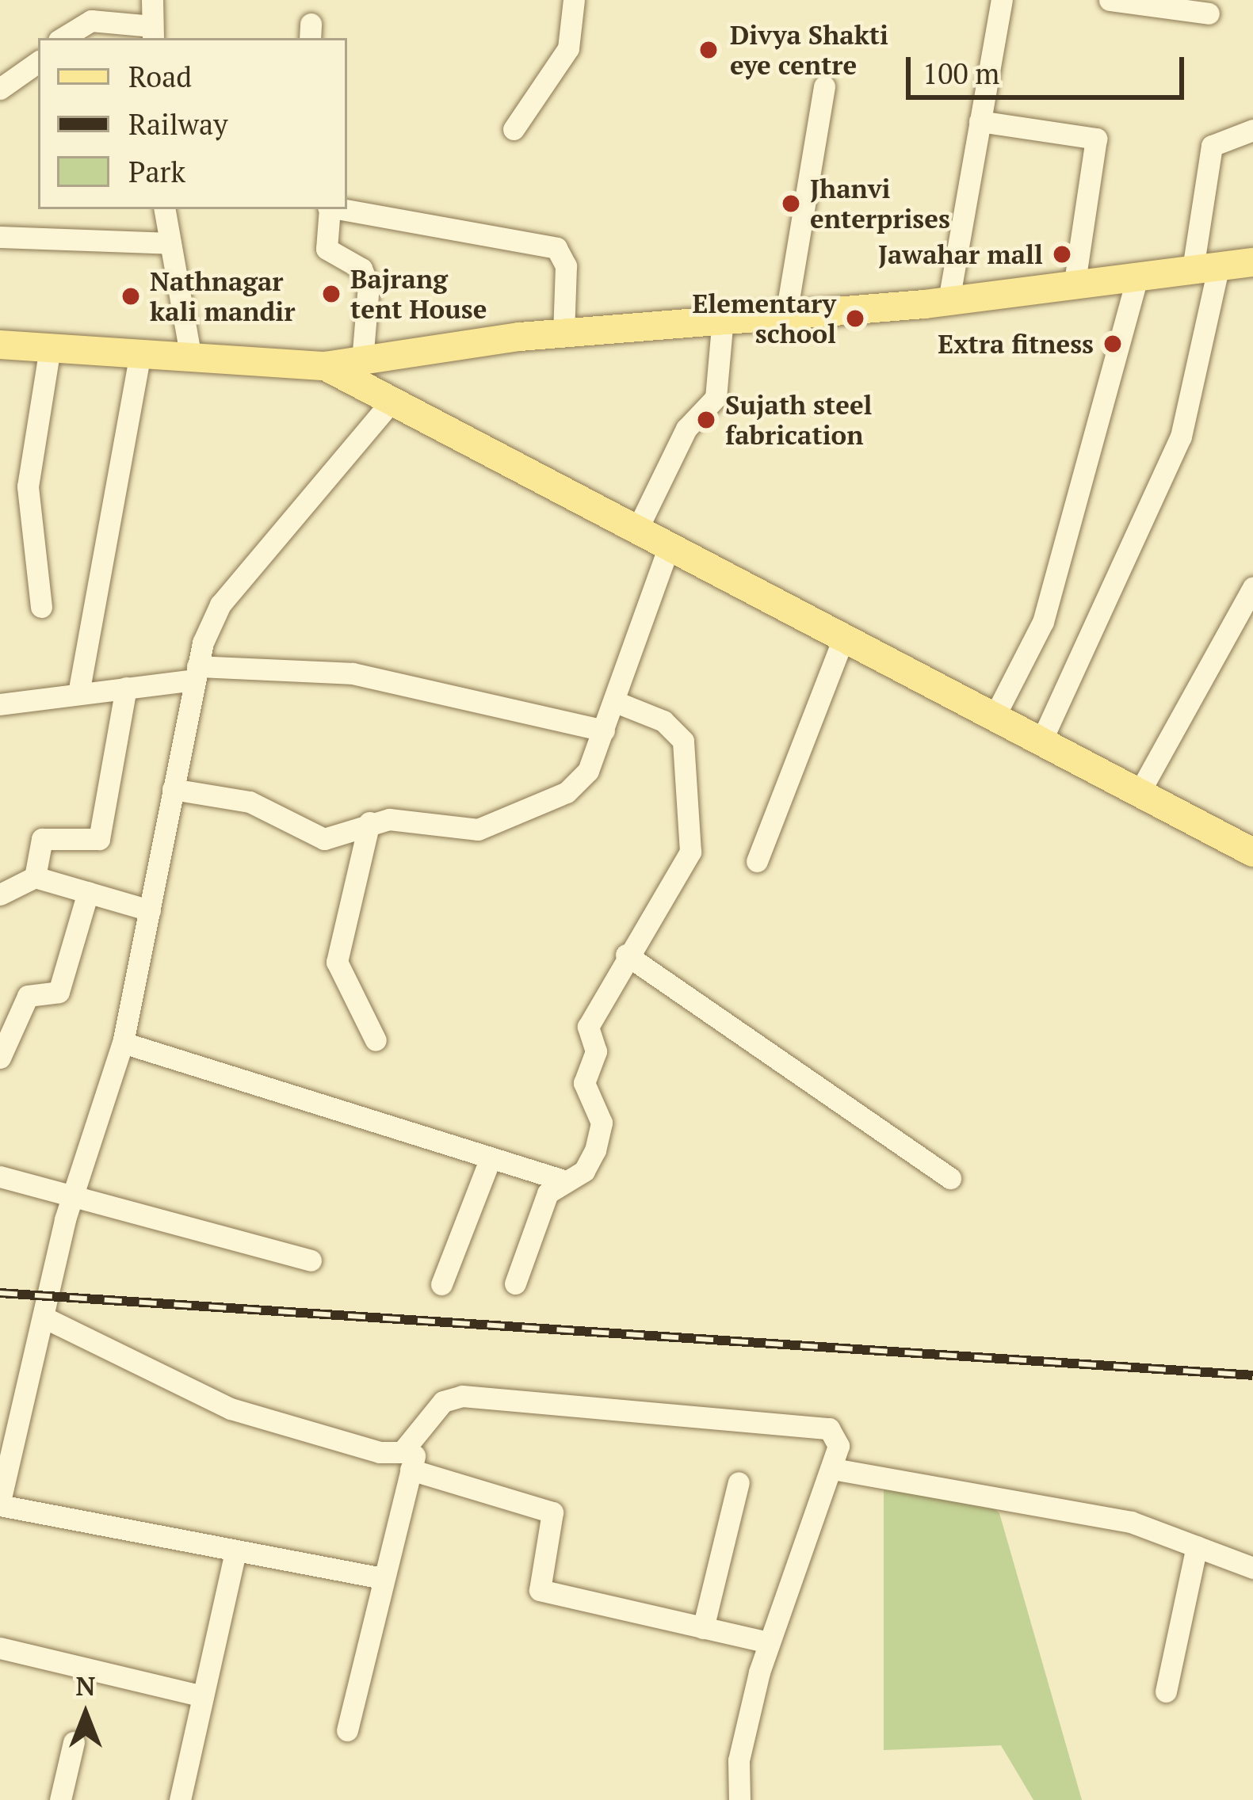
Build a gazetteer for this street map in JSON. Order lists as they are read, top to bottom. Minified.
{"places":["Divya Shakti eye centre","Jhanvi enterprises","Jawahar mall","Bajrang tent House","Nathnagar kali mandir","Elementary school","Extra fitness","Sujath steel fabrication"],"legend":["Road","Railway","Park"],"scale_bar":"100 m","north":"top"}
